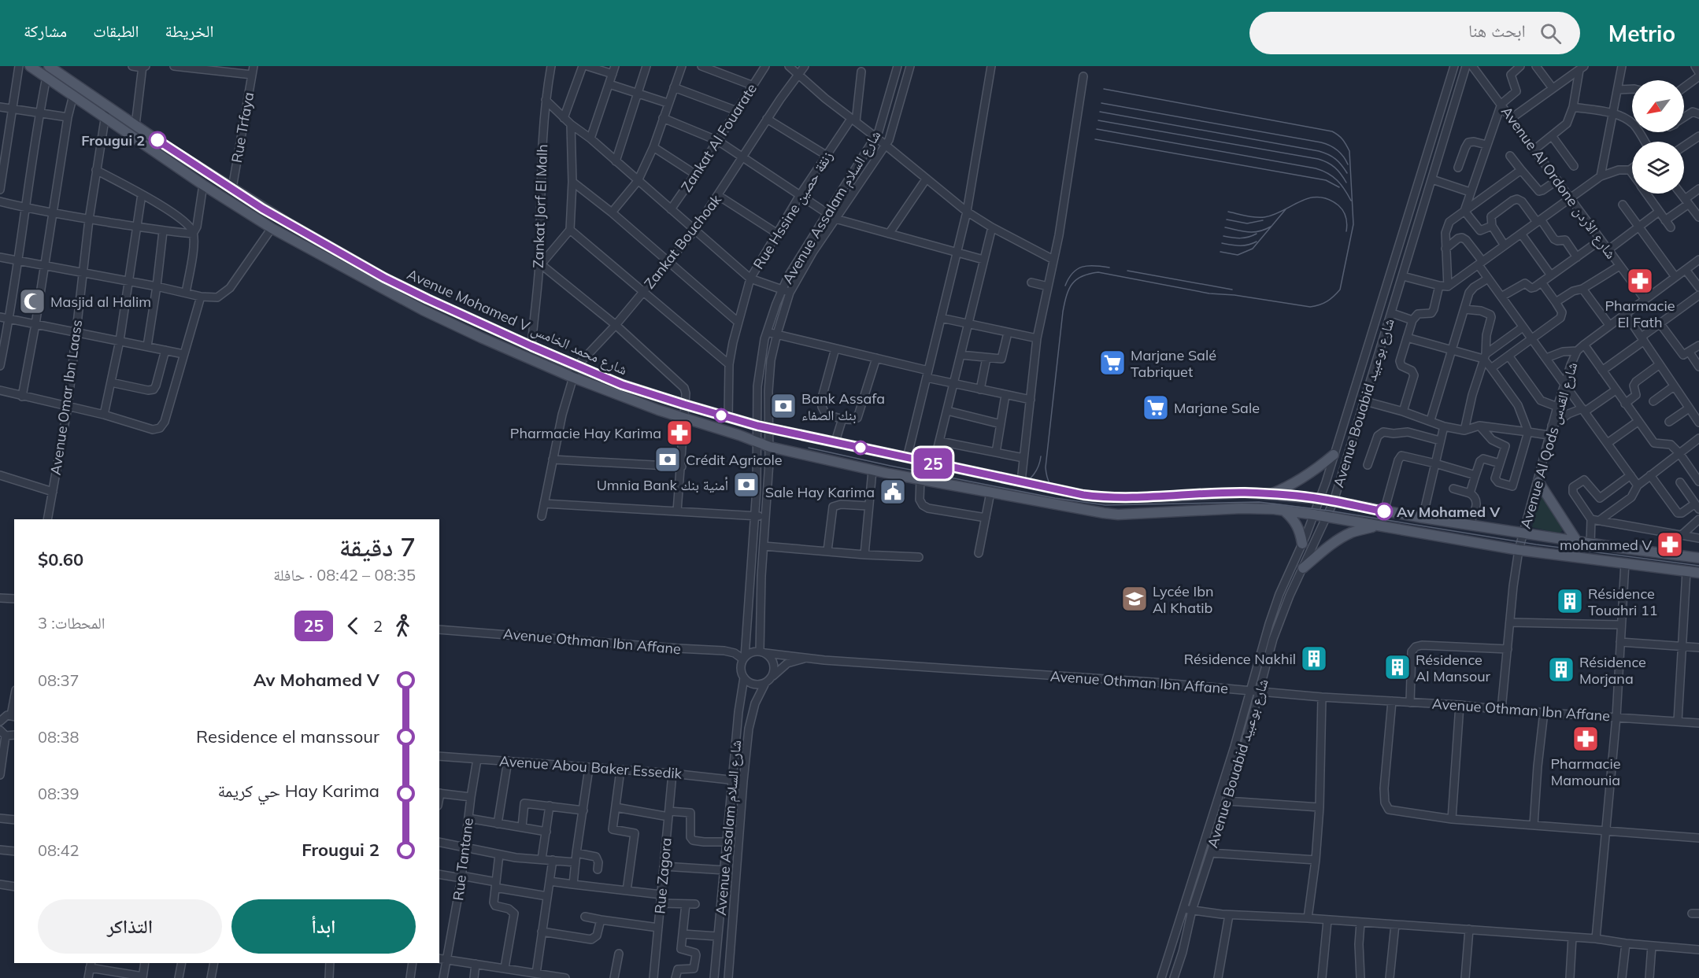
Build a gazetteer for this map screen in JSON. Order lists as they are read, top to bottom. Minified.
{"streets":{"main road":["Avenue Mohamed V شارع محمد الخامس"],"street":["Rue Trfaya","Zankat Al Fouarate","Avenue Al Ordone شارع الأردن","Zankat Jorf El Malh","Avenue Assalam شارع السلام","Rue Hssine زنقة حصين","Zankat Bouchoak","Avenue Omar Ibn Laass","Avenue Bouabid شارع بوعبيد","Avenue Al Qods شارع القدس","Avenue Othman Ibn Affane","Avenue Abou Baker Essedik","Rue Tantane","Rue Zagora"]},"crossings":[["Rue Trfaya","Avenue Mohamed V شارع محمد الخامس"],["Avenue Al Ordone شارع الأردن","Avenue Bouabid شارع بوعبيد"],["Avenue Al Ordone شارع الأردن","Avenue Al Qods شارع القدس"],["Zankat Jorf El Malh","Avenue Mohamed V شارع محمد الخامس"],["Avenue Assalam شارع السلام","Avenue Mohamed V شارع محمد الخامس"],["Avenue Assalam شارع السلام","Avenue Othman Ibn Affane"],["Avenue Assalam شارع السلام","Avenue Abou Baker Essedik"],["Rue Hssine زنقة حصين","Avenue Mohamed V شارع محمد الخامس"],["Zankat Bouchoak","Avenue Mohamed V شارع محمد الخامس"],["Avenue Mohamed V شارع محمد الخامس","Avenue Omar Ibn Laass"],["Avenue Mohamed V شارع محمد الخامس","Avenue Bouabid شارع بوعبيد"],["Avenue Mohamed V شارع محمد الخامس","Avenue Al Qods شارع القدس"],["Avenue Bouabid شارع بوعبيد","Avenue Othman Ibn Affane"],["Avenue Al Qods شارع القدس","Avenue Othman Ibn Affane"],["Avenue Abou Baker Essedik","Rue Tantane"],["Avenue Abou Baker Essedik","Rue Zagora"]],"places":{"other":["Frougui 2","Av Mohamed V"],"pharmacy":["Pharmacie El Fath","Pharmacie Hay Karima","mohammed V","Pharmacie Mamounia"],"mosque":["Masjid al Halim"],"supermarket":["Marjane Salé Tabriquet","Marjane Sale"],"bank":["Bank Assafa بنك الصفاء","Crédit Agricole","Umnia Bank أمنية بنك"],"public building":["Sale Hay Karima"],"school or university":["Lycée Ibn Al Khatib"],"building":["Résidence Touahri 11","Résidence Nakhil","Résidence Al Mansour","Résidence Morjana"]},"lines":["bus line 25"],"north":"bottom left","page":{"header":"Metrio","search":"ابحث هنا","nav":["الخريطة","الطبقات","مشاركة"],"on_map":"25","heading":["7 دقيقة","08:35 – 08:42 · حافلة","$0.60"],"legs":["2","25","المحطات: 3"],"list":[{"name":"Av Mohamed V","value":"08:37"},{"name":"Residence el manssour","value":"08:38"},{"name":"Hay Karima حي كريمة","value":"08:39"},{"name":"Frougui 2","value":"08:42"}],"buttons":["ابدأ","التذاكر"]}}
